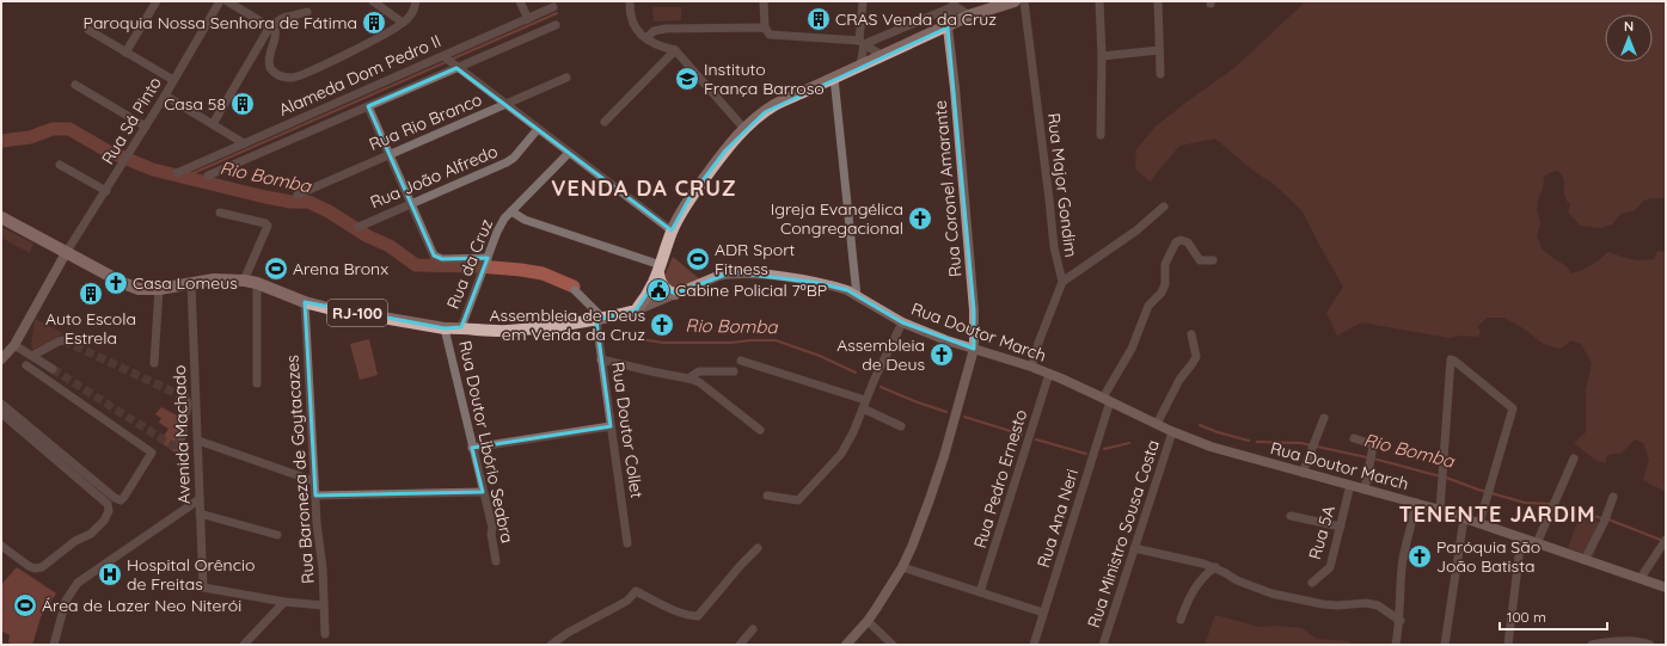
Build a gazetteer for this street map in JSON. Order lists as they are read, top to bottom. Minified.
{"streets":{"main road":["Rua Coronel Amarante","RJ-100","Rua Doutor March"],"street":["Alameda Dom Pedro II","Rua Sá Pinto","Rua Rio Branco","Rua João Alfredo","Rua Major Gondim","Rua da Cruz","Rua Doutor Collet","Avenida Machado","Rua Doutor Libório Seabra","Rua Baroneza de Goytacazes","Rua Pedro Ernesto","Rua Ana Neri","Rua 5A","Rua Ministro Sousa Costa"]},"crossings":[["Rua Sá Pinto","Rua Doutor March"],["Rua Major Gondim","Rua Doutor March"],["Rua Coronel Amarante","Rua Doutor March"],["Rua da Cruz","Rua Doutor March"],["Rua Doutor March","Rua Doutor Collet"],["Rua Doutor March","Avenida Machado"],["Rua Doutor March","Rua Doutor Libório Seabra"],["Rua Doutor March","Rua Baroneza de Goytacazes"],["Rua Doutor March","Rua Pedro Ernesto"],["Rua Doutor March","Rua Ana Neri"],["Rua Doutor March","Rua 5A"],["Rua Doutor March","Rua Ministro Sousa Costa"]],"districts":["VENDA DA CRUZ","TENENTE JARDIM"],"water":["Rio Bomba"],"places":{"building":["CRAS Venda da Cruz","Paroquia Nossa Senhora de Fátima","Casa 58","Auto Escola Estrela"],"school or university":["Instituto França Barroso"],"church":["Igreja Evangélica Congregacional","Casa Lomeus","Assembleia de Deus em Venda da Cruz","Assembleia de Deus","Paróquia São João Batista"],"sports":["ADR Sport Fitness","Arena Bronx","Área de Lazer Neo Niterói"],"public building":["Cabine Policial 7ºBP"],"hospital":["Hospital Orêncio de Freitas"]},"scale_bar":"100 m","north":"top"}
